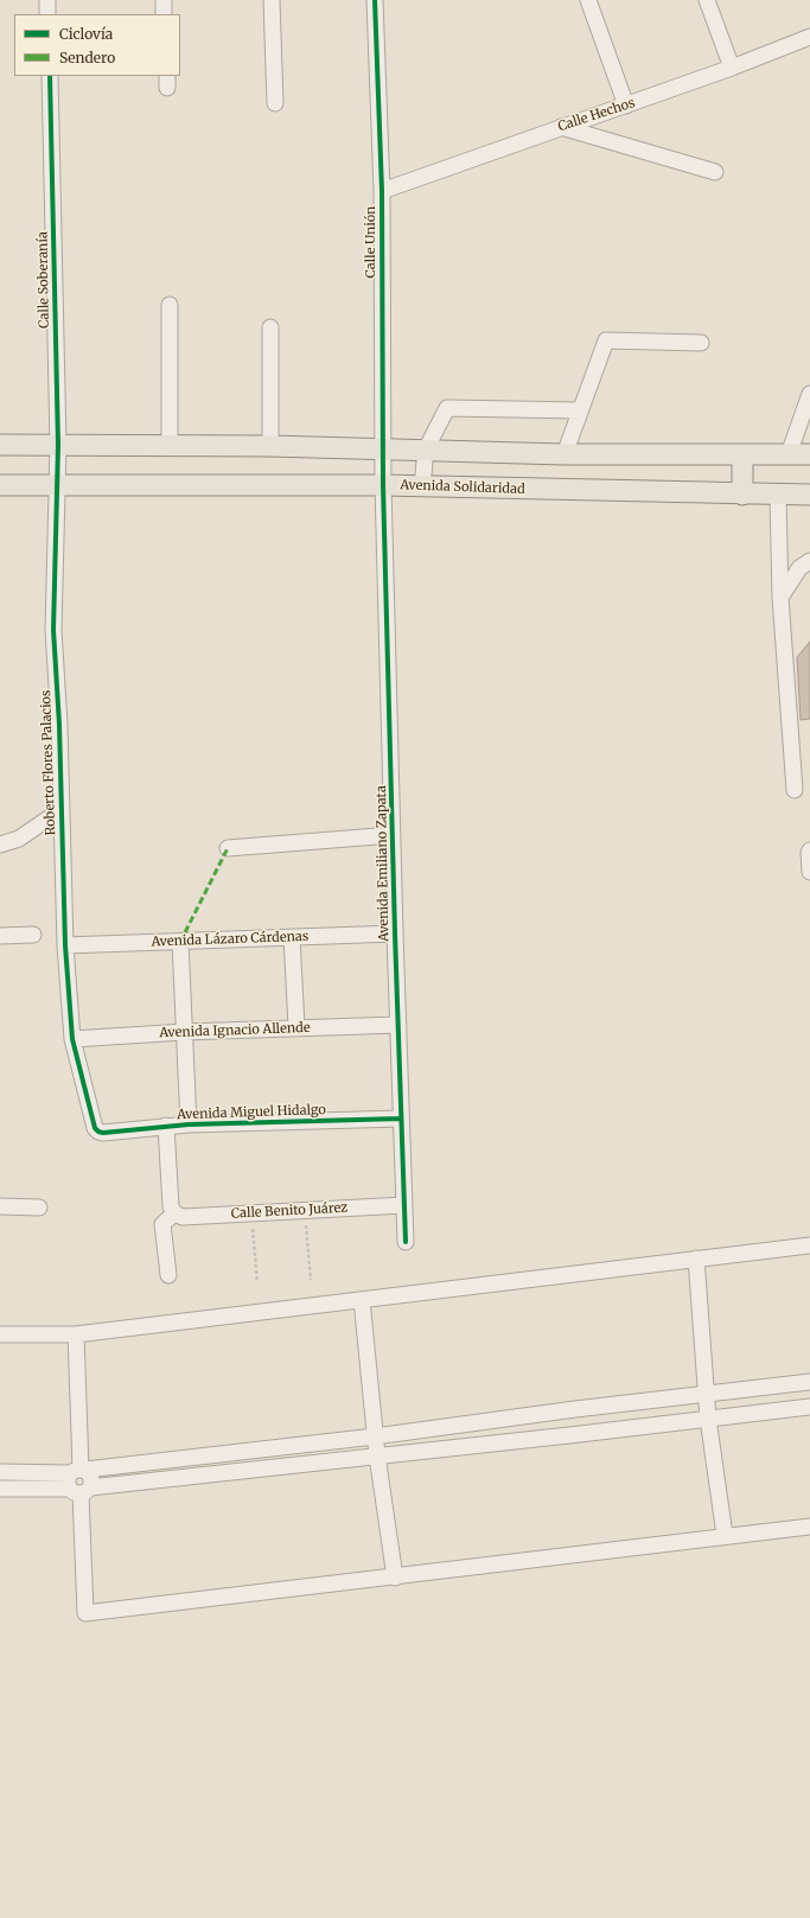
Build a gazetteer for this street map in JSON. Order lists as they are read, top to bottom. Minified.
{"streets":{"main road":["Avenida Solidaridad"],"street":["Calle Hechos","Calle Unión","Calle Soberanía","Roberto Flores Palacios","Avenida Emiliano Zapata","Avenida Lázaro Cárdenas","Avenida Ignacio Allende","Avenida Miguel Hidalgo","Calle Benito Juárez"]},"crossings":[["Calle Hechos","Calle Unión"],["Calle Unión","Avenida Solidaridad"],["Calle Unión","Avenida Emiliano Zapata"],["Calle Soberanía","Avenida Solidaridad"],["Calle Soberanía","Roberto Flores Palacios"],["Avenida Solidaridad","Roberto Flores Palacios"],["Avenida Solidaridad","Avenida Emiliano Zapata"],["Roberto Flores Palacios","Avenida Lázaro Cárdenas"],["Roberto Flores Palacios","Avenida Ignacio Allende"],["Roberto Flores Palacios","Avenida Miguel Hidalgo"],["Avenida Emiliano Zapata","Avenida Lázaro Cárdenas"],["Avenida Emiliano Zapata","Avenida Ignacio Allende"],["Avenida Emiliano Zapata","Avenida Miguel Hidalgo"],["Avenida Emiliano Zapata","Calle Benito Juárez"],["Avenida Ignacio Allende","Avenida Miguel Hidalgo"]],"legend":["Ciclovía","Sendero"]}
